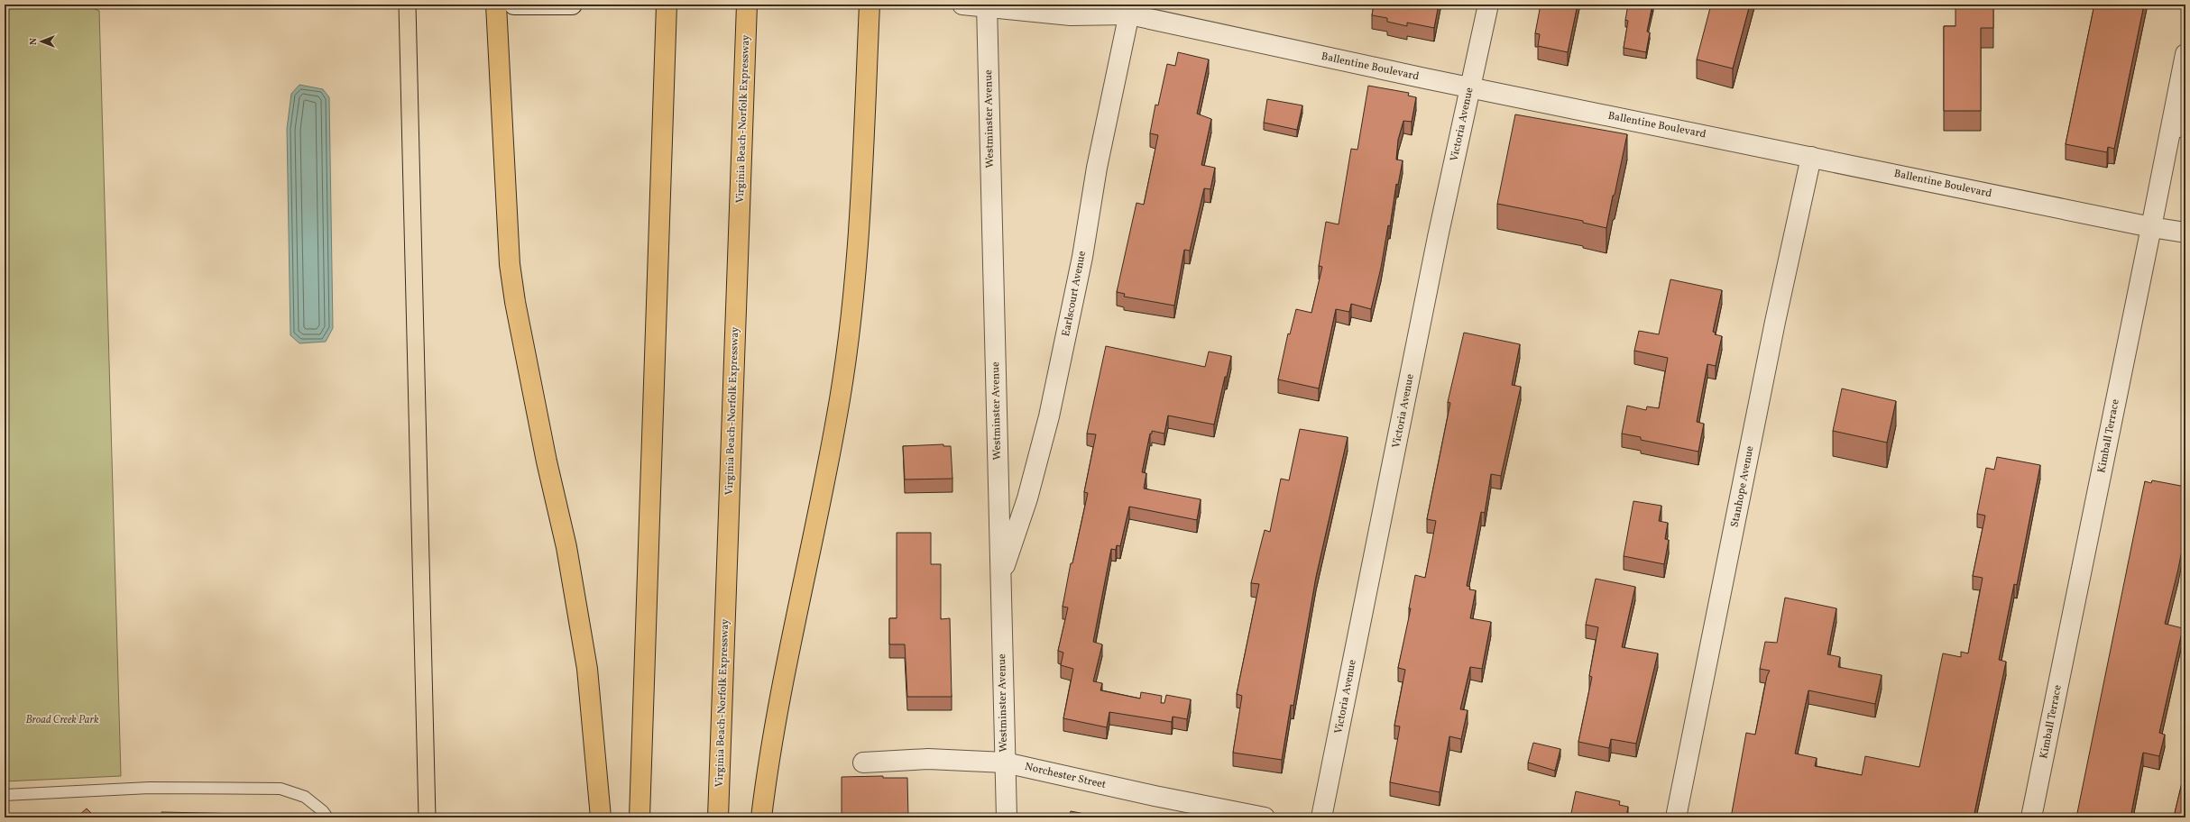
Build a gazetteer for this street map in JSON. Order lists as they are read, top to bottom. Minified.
{"streets":{"highway":["Virginia Beach-Norfolk Expressway"],"street":["Ballentine Boulevard","Westminster Avenue","Victoria Avenue","Earlscourt Avenue","Kimball Terrace","Stanhope Avenue","Norchester Street"]},"crossings":[["Ballentine Boulevard","Westminster Avenue"],["Ballentine Boulevard","Victoria Avenue"],["Ballentine Boulevard","Earlscourt Avenue"],["Ballentine Boulevard","Kimball Terrace"],["Ballentine Boulevard","Stanhope Avenue"],["Westminster Avenue","Earlscourt Avenue"],["Westminster Avenue","Norchester Street"]],"parks":["Broad Creek Park"],"north":"left"}
